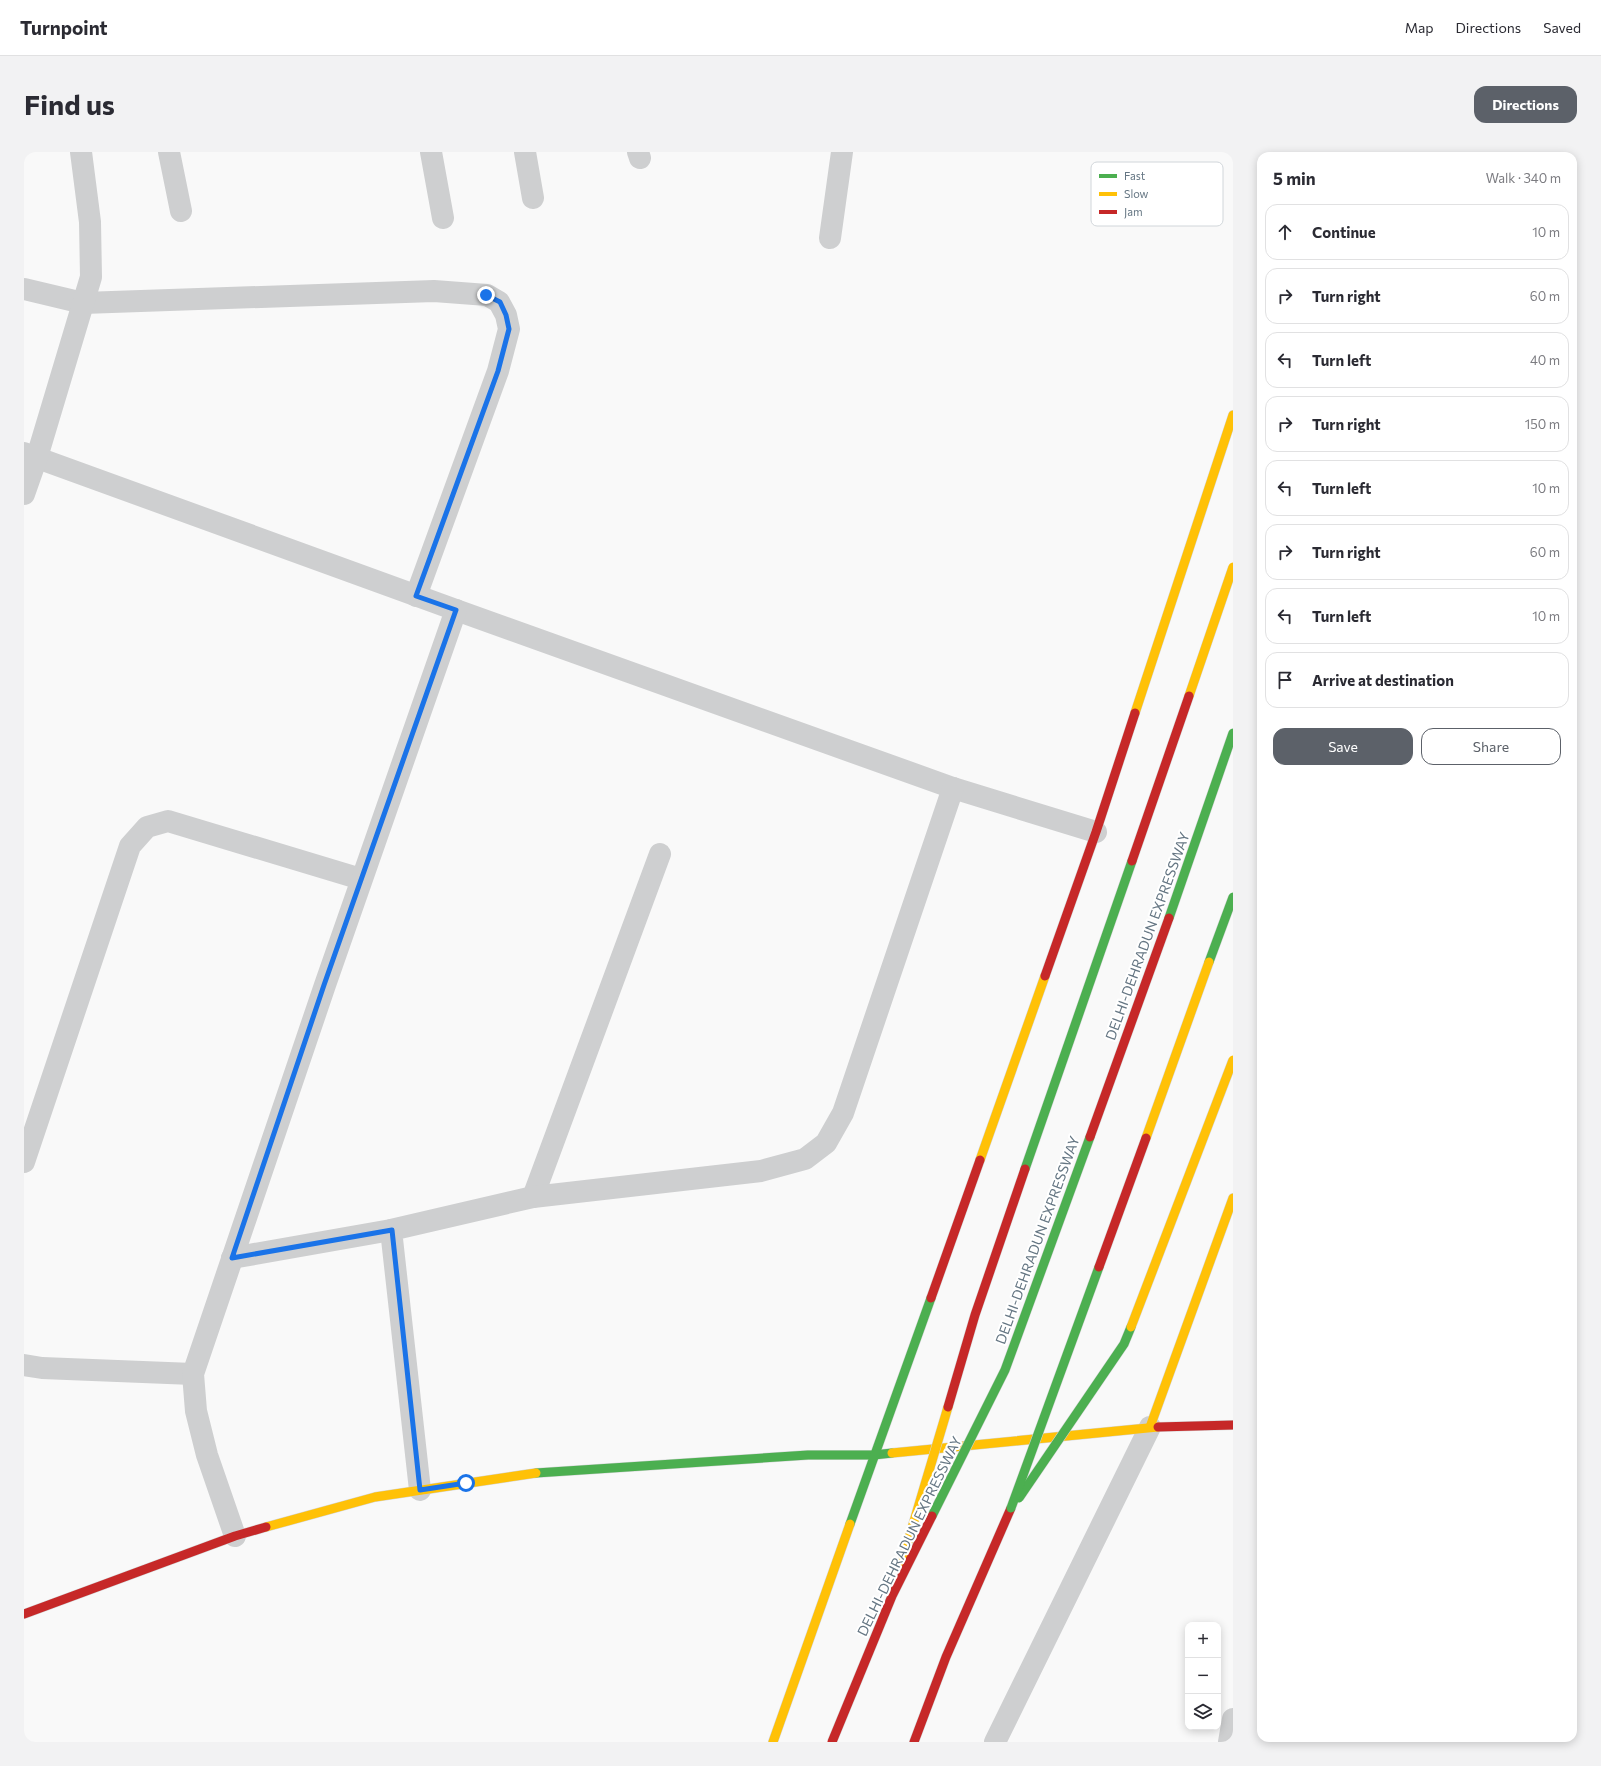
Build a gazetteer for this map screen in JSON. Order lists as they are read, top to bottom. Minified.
{"streets":{"main road":["DELHI-DEHRADUN EXPRESSWAY"]},"legend":["Fast","Slow","Jam"],"page":{"header":"Turnpoint","nav":["Map","Directions","Saved"],"buttons":["Directions",["Save","Share"]],"title":"Find us","heading":["5 min","Walk · 340 m"],"list":[["Continue","10 m"],["Turn right","60 m"],["Turn left","40 m"],["Turn right","150 m"],["Turn left","10 m"],["Turn right","60 m"],["Turn left","10 m"],"Arrive at destination"],"map_buttons":["+","−"]}}
